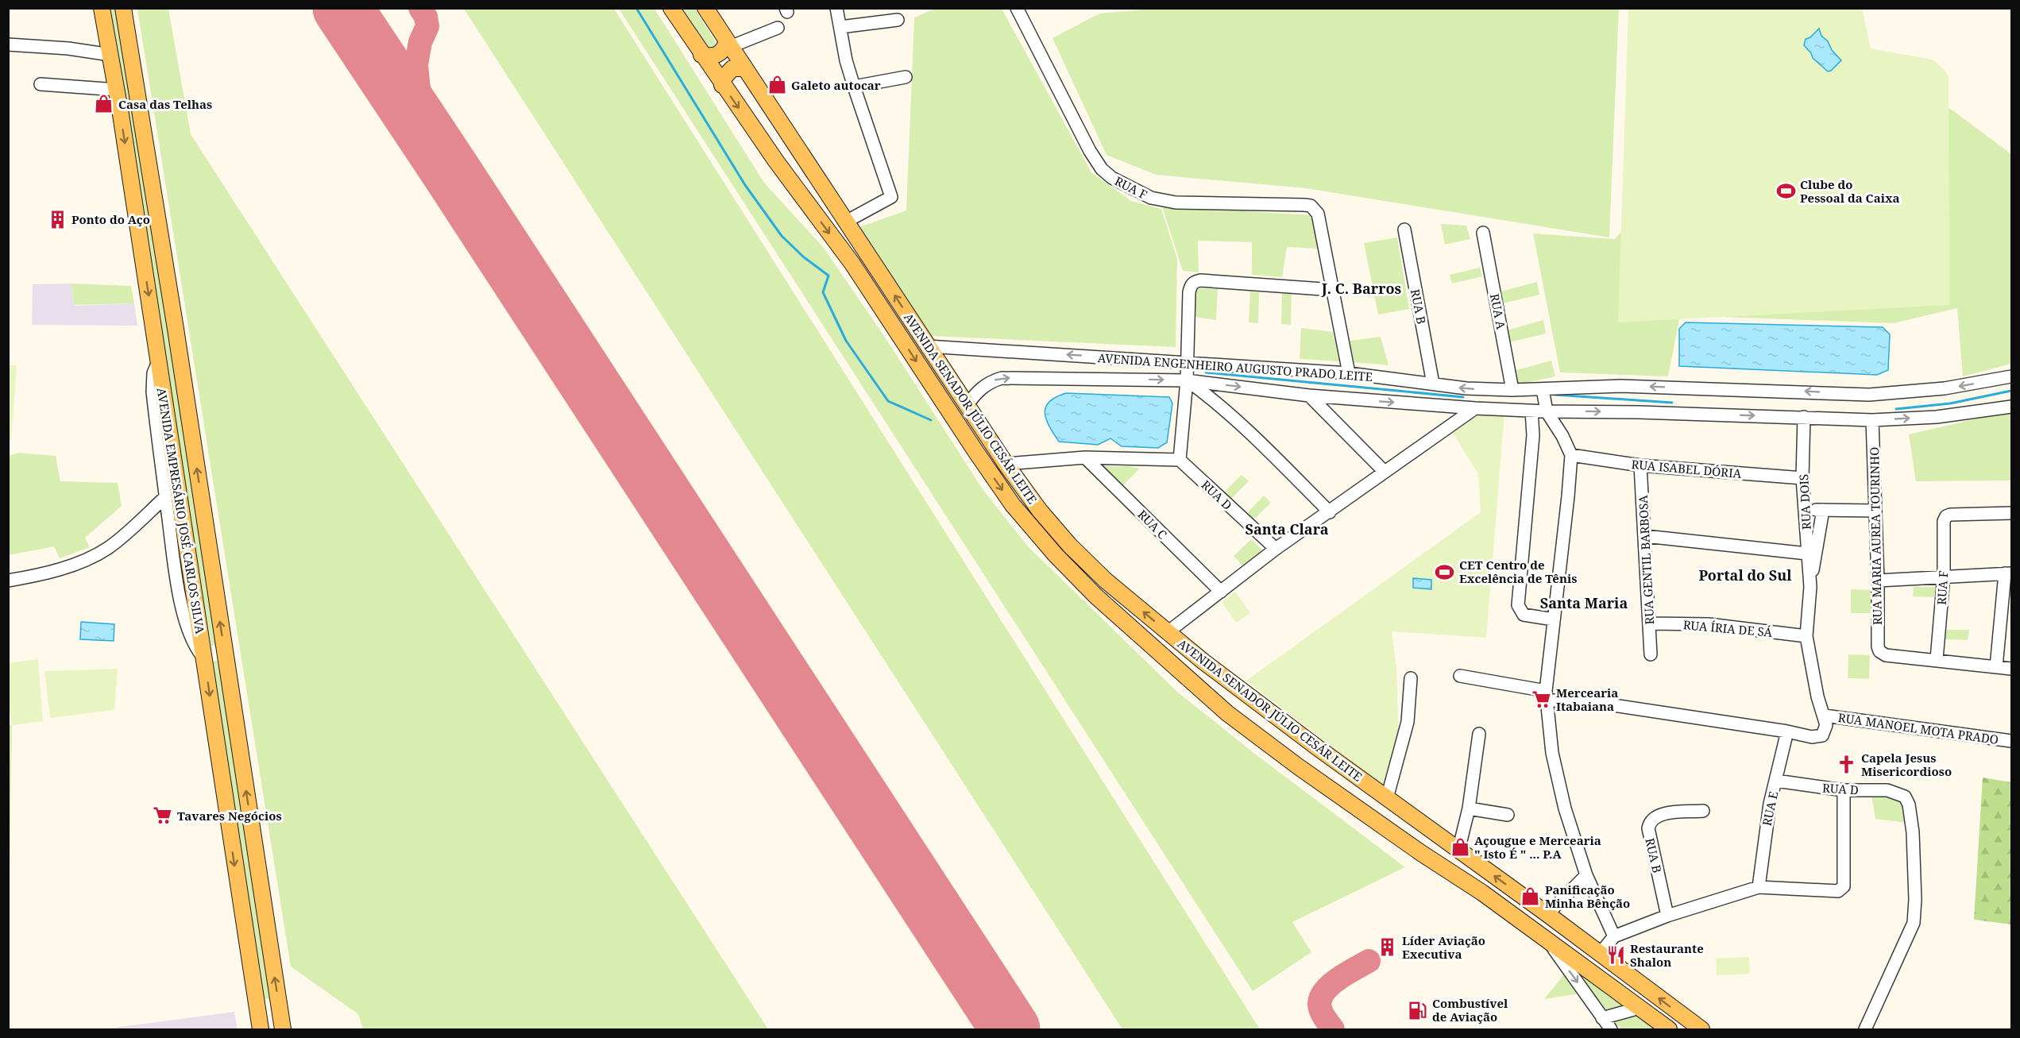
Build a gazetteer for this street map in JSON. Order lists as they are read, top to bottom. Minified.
{"streets":{"main road":["AVENIDA SENADOR JÚLIO CESÁR LEITE","AVENIDA EMPRESÁRIO JOSÉ CARLOS SILVA"],"street":["RUA F","RUA B","RUA A","AVENIDA ENGENHEIRO AUGUSTO PRADO LEITE","RUA ISABEL DÓRIA","RUA D","RUA DOIS","RUA C","RUA MARIA AUREA TOURINHO","RUA GENTIL BARBOSA","RUA ÍRIA DE SÁ","RUA MANOEL MOTA PRADO","RUA E"]},"crossings":[["RUA F","RUA MARIA AUREA TOURINHO"],["RUA B","AVENIDA ENGENHEIRO AUGUSTO PRADO LEITE"],["RUA A","AVENIDA ENGENHEIRO AUGUSTO PRADO LEITE"],["AVENIDA ENGENHEIRO AUGUSTO PRADO LEITE","AVENIDA SENADOR JÚLIO CESÁR LEITE"],["AVENIDA ENGENHEIRO AUGUSTO PRADO LEITE","RUA DOIS"],["AVENIDA ENGENHEIRO AUGUSTO PRADO LEITE","RUA MARIA AUREA TOURINHO"],["RUA ISABEL DÓRIA","RUA DOIS"],["RUA ISABEL DÓRIA","RUA GENTIL BARBOSA"],["RUA D","RUA E"],["RUA DOIS","RUA ÍRIA DE SÁ"],["RUA DOIS","RUA MANOEL MOTA PRADO"],["RUA DOIS","RUA E"],["RUA GENTIL BARBOSA","RUA ÍRIA DE SÁ"]],"districts":["J. C. Barros","Santa Clara","Portal do Sul","Santa Maria"],"places":{"shop":["Galeto autocar","Casa das Telhas","Açougue e Mercearia \" Isto É \" ... P.A","Panificação Minha Bênção"],"sports":["Clube do Pessoal da Caixa","CET Centro de Excelência de Tênis"],"building":["Ponto do Aço","Líder Aviação Executiva"],"supermarket":["Mercearia Itabaiana","Tavares Negócios"],"church":["Capela Jesus Misericordioso"],"restaurant":["Restaurante Shalon"],"fuel station":["Combustível de Aviação"]}}
